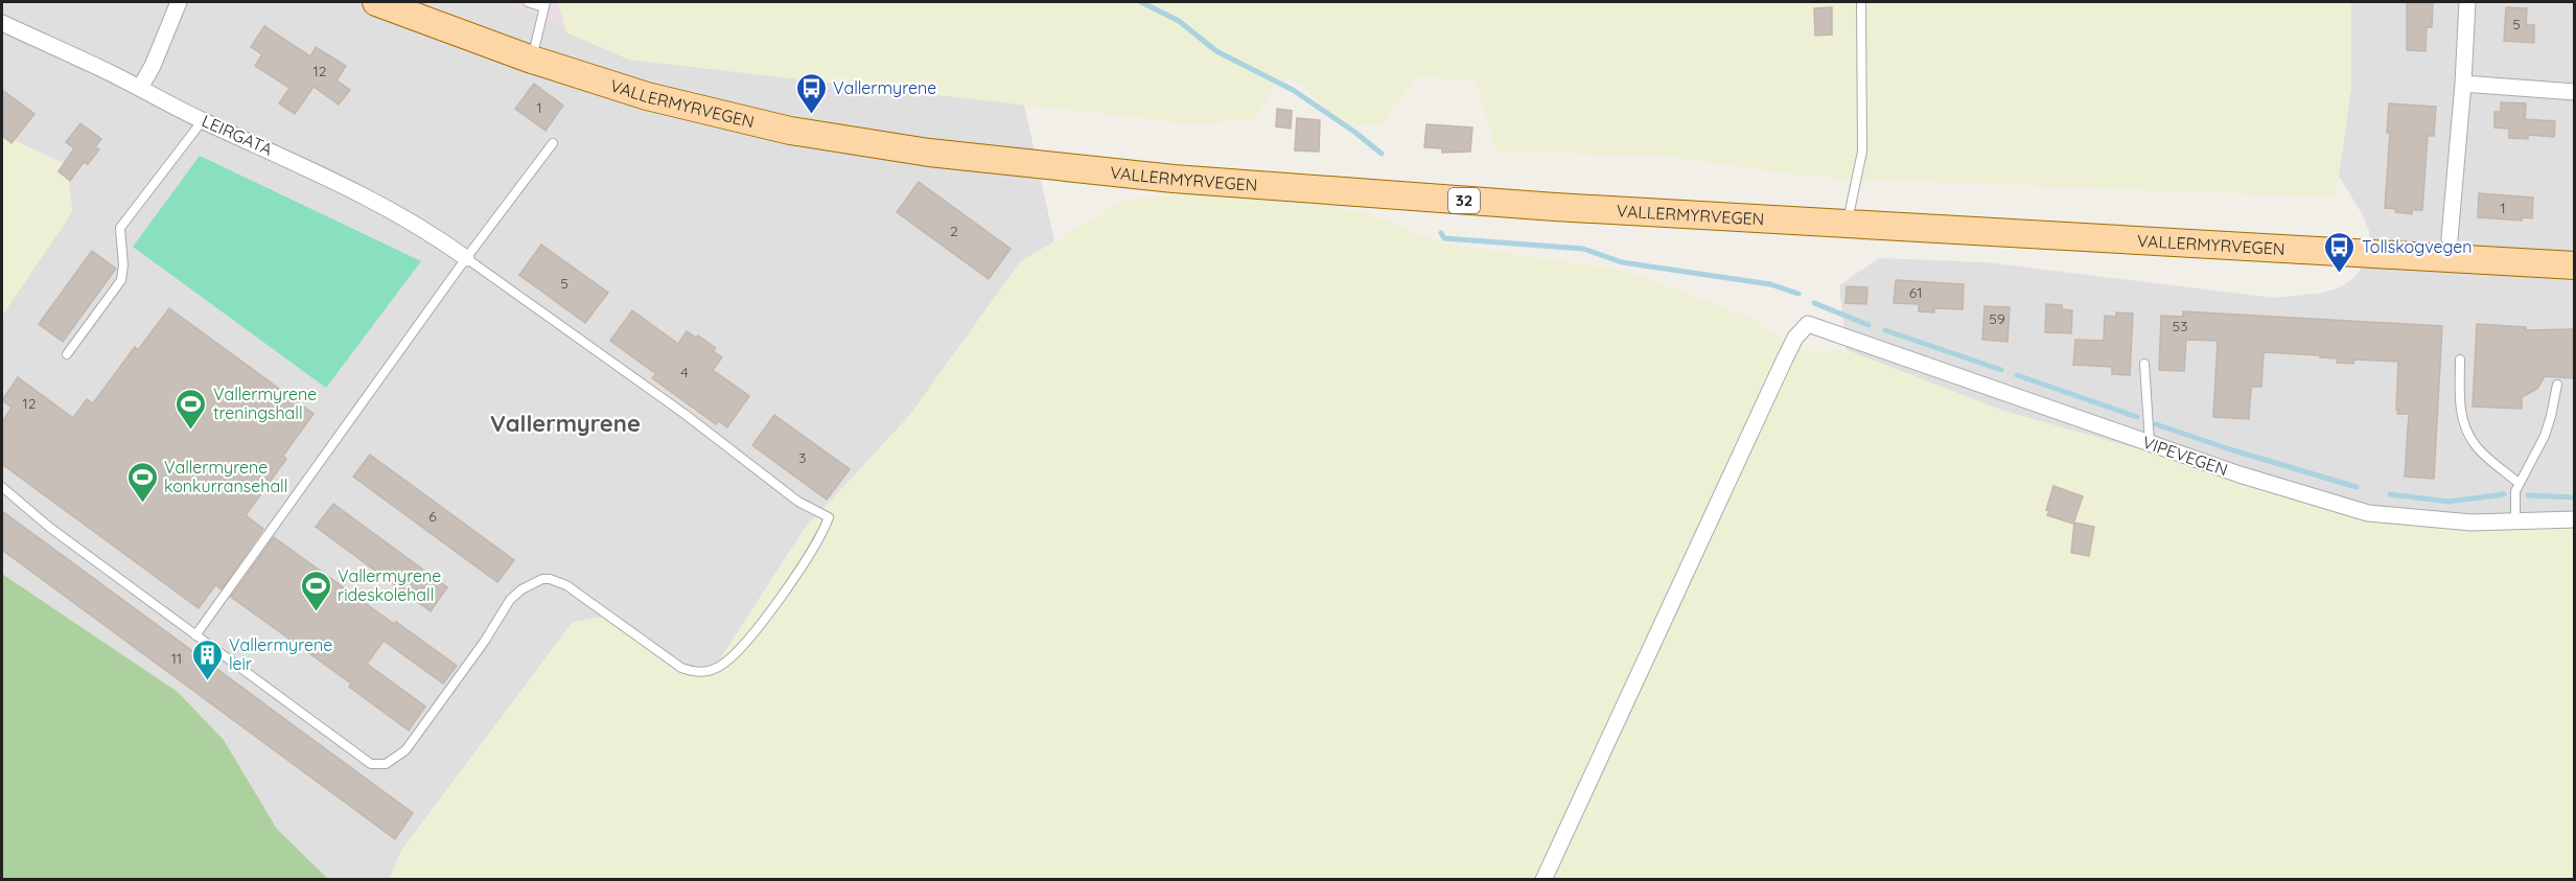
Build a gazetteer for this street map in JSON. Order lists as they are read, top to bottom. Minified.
{"streets":{"main road":["VALLERMYRVEGEN","32"],"street":["LEIRGATA","VIPEVEGEN"]},"districts":["Vallermyrene"],"places":{"bus stop":["Vallermyrene","Tollskogvegen"],"sports":["Vallermyrene treningshall","Vallermyrene konkurransehall","Vallermyrene rideskolehall"],"building":["Vallermyrene leir"]},"house_numbers":["5","12","1","1","2","5","61","59","53","4","12","3","6","11"]}
